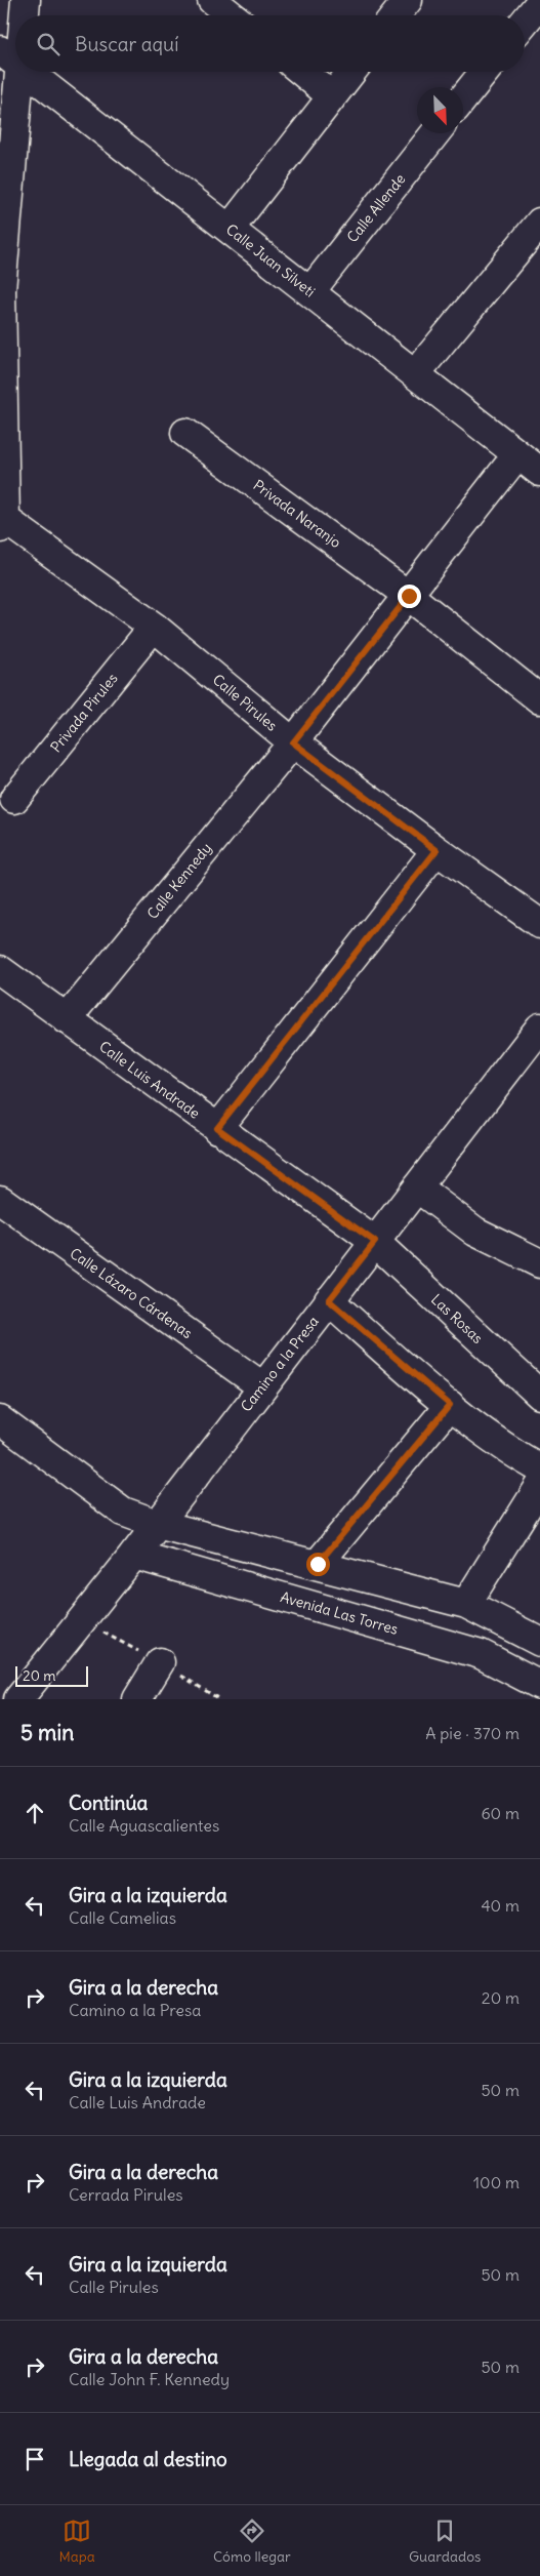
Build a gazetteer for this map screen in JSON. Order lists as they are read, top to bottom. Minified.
{"streets":{"street":["Calle Allende","Calle Juan Silveti","Privada Naranjo","Calle Pirules","Privada Pirules","Calle Kennedy","Calle Luis Andrade","Calle Lázaro Cárdenas","Las Rosas","Camino a la Presa","Avenida Las Torres"]},"crossings":[["Calle Allende","Calle Juan Silveti"],["Calle Juan Silveti","Calle Kennedy"],["Privada Naranjo","Calle Kennedy"],["Calle Pirules","Privada Pirules"],["Calle Pirules","Calle Kennedy"],["Calle Kennedy","Calle Luis Andrade"],["Calle Luis Andrade","Las Rosas"],["Calle Luis Andrade","Camino a la Presa"],["Calle Lázaro Cárdenas","Camino a la Presa"],["Las Rosas","Camino a la Presa"],["Camino a la Presa","Avenida Las Torres"]],"scale_bar":"20 m","north":"bottom right","page":{"search":"Buscar aquí","scale":"20 m","heading":["5 min","A pie · 370 m"],"list":[["Continúa","Calle Aguascalientes","60 m"],["Gira a la izquierda","Calle Camelias","40 m"],["Gira a la derecha","Camino a la Presa","20 m"],["Gira a la izquierda","Calle Luis Andrade","50 m"],["Gira a la derecha","Cerrada Pirules","100 m"],["Gira a la izquierda","Calle Pirules","50 m"],["Gira a la derecha","Calle John F. Kennedy","50 m"],"Llegada al destino"],"nav":["Mapa","Cómo llegar","Guardados"]}}
